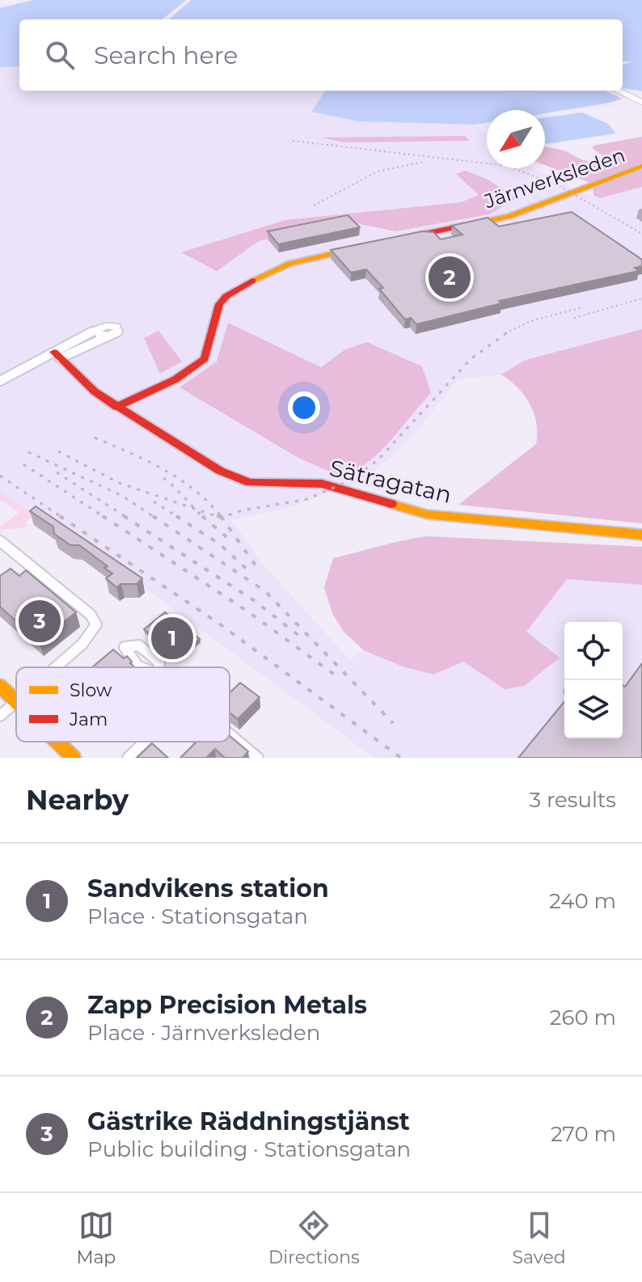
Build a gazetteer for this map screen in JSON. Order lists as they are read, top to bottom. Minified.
{"streets":{"street":["Järnverksleden","Sätragatan"]},"legend":["Slow","Jam"],"north":"bottom left","page":{"search":"Search here","pins":["2","3","1"],"heading":["Nearby","3 results"],"list":[{"mark":"1","name":"Sandvikens station","note":"Place · Stationsgatan","value":"240 m"},{"mark":"2","name":"Zapp Precision Metals","note":"Place · Järnverksleden","value":"260 m"},{"mark":"3","name":"Gästrike Räddningstjänst","note":"Public building · Stationsgatan","value":"270 m"}],"nav":["Map","Directions","Saved"]}}
